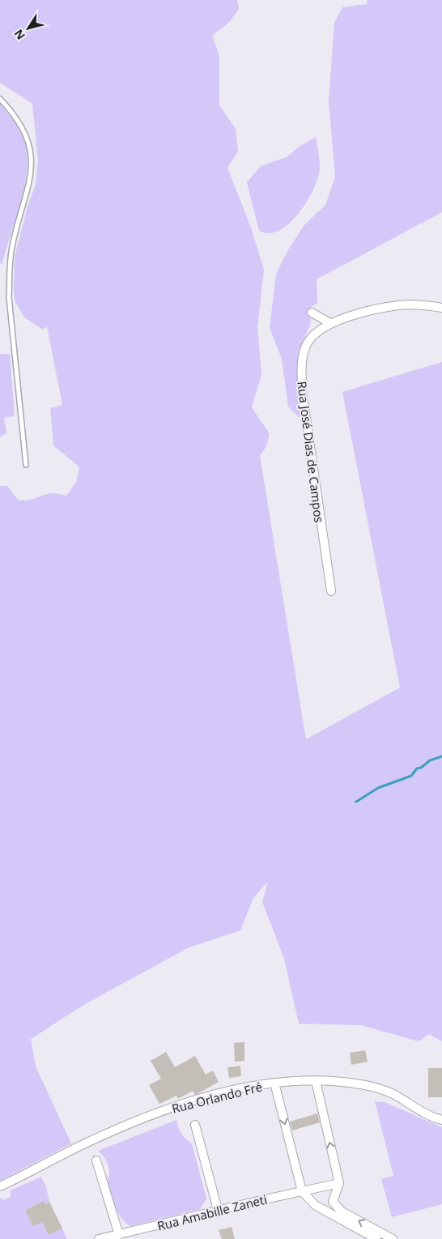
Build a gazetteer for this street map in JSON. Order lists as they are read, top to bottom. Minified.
{"streets":{"street":["Rua José Dias de Campos","Rua Orlando Fré","Rua Amabille Zaneti"]},"north":"bottom left"}
